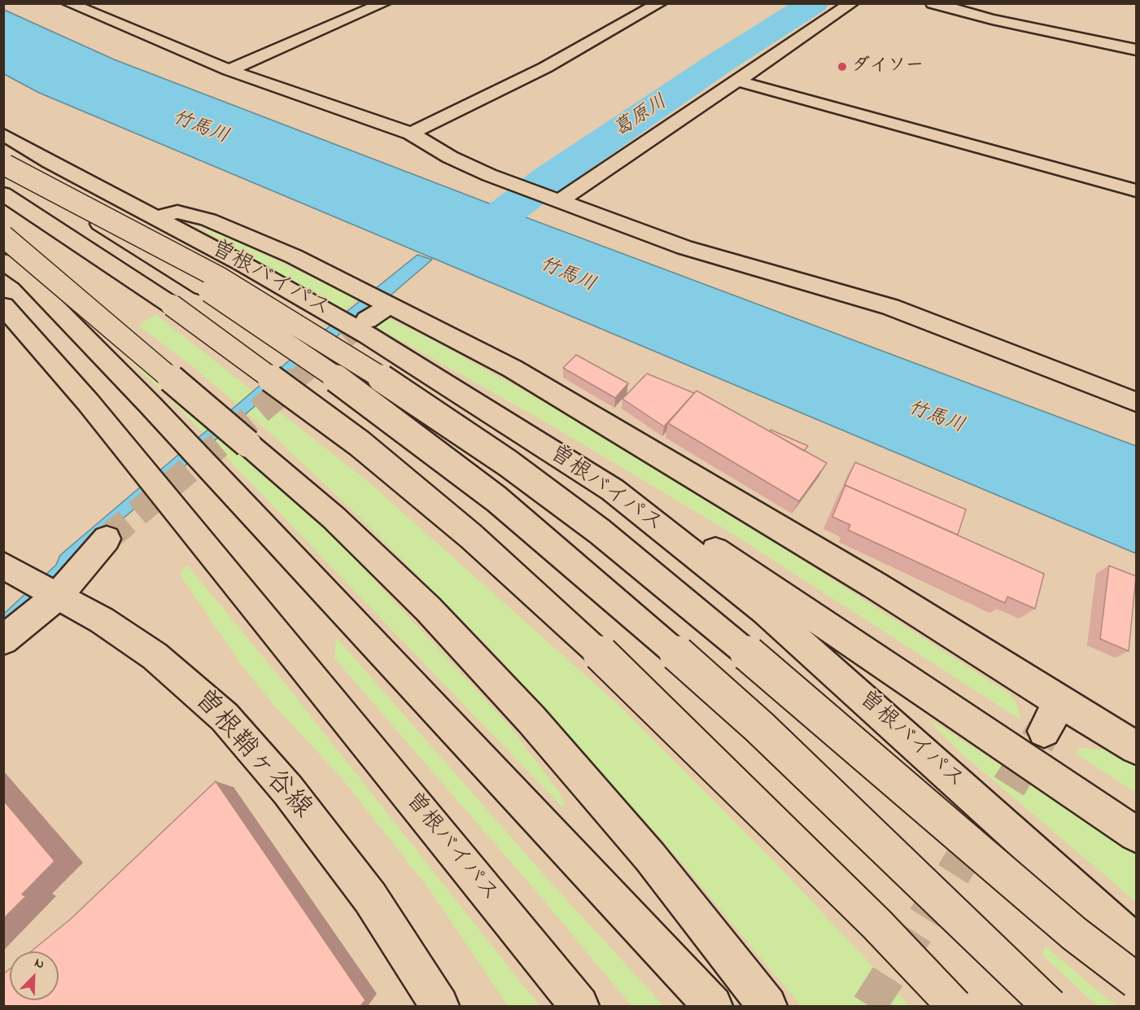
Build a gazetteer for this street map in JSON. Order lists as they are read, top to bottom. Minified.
{"streets":{"main road":["曽根バイパス","曽根鞘ヶ谷線"]},"water":["葛原川","竹馬川"],"places":["ダイソー"],"north":"top right"}
